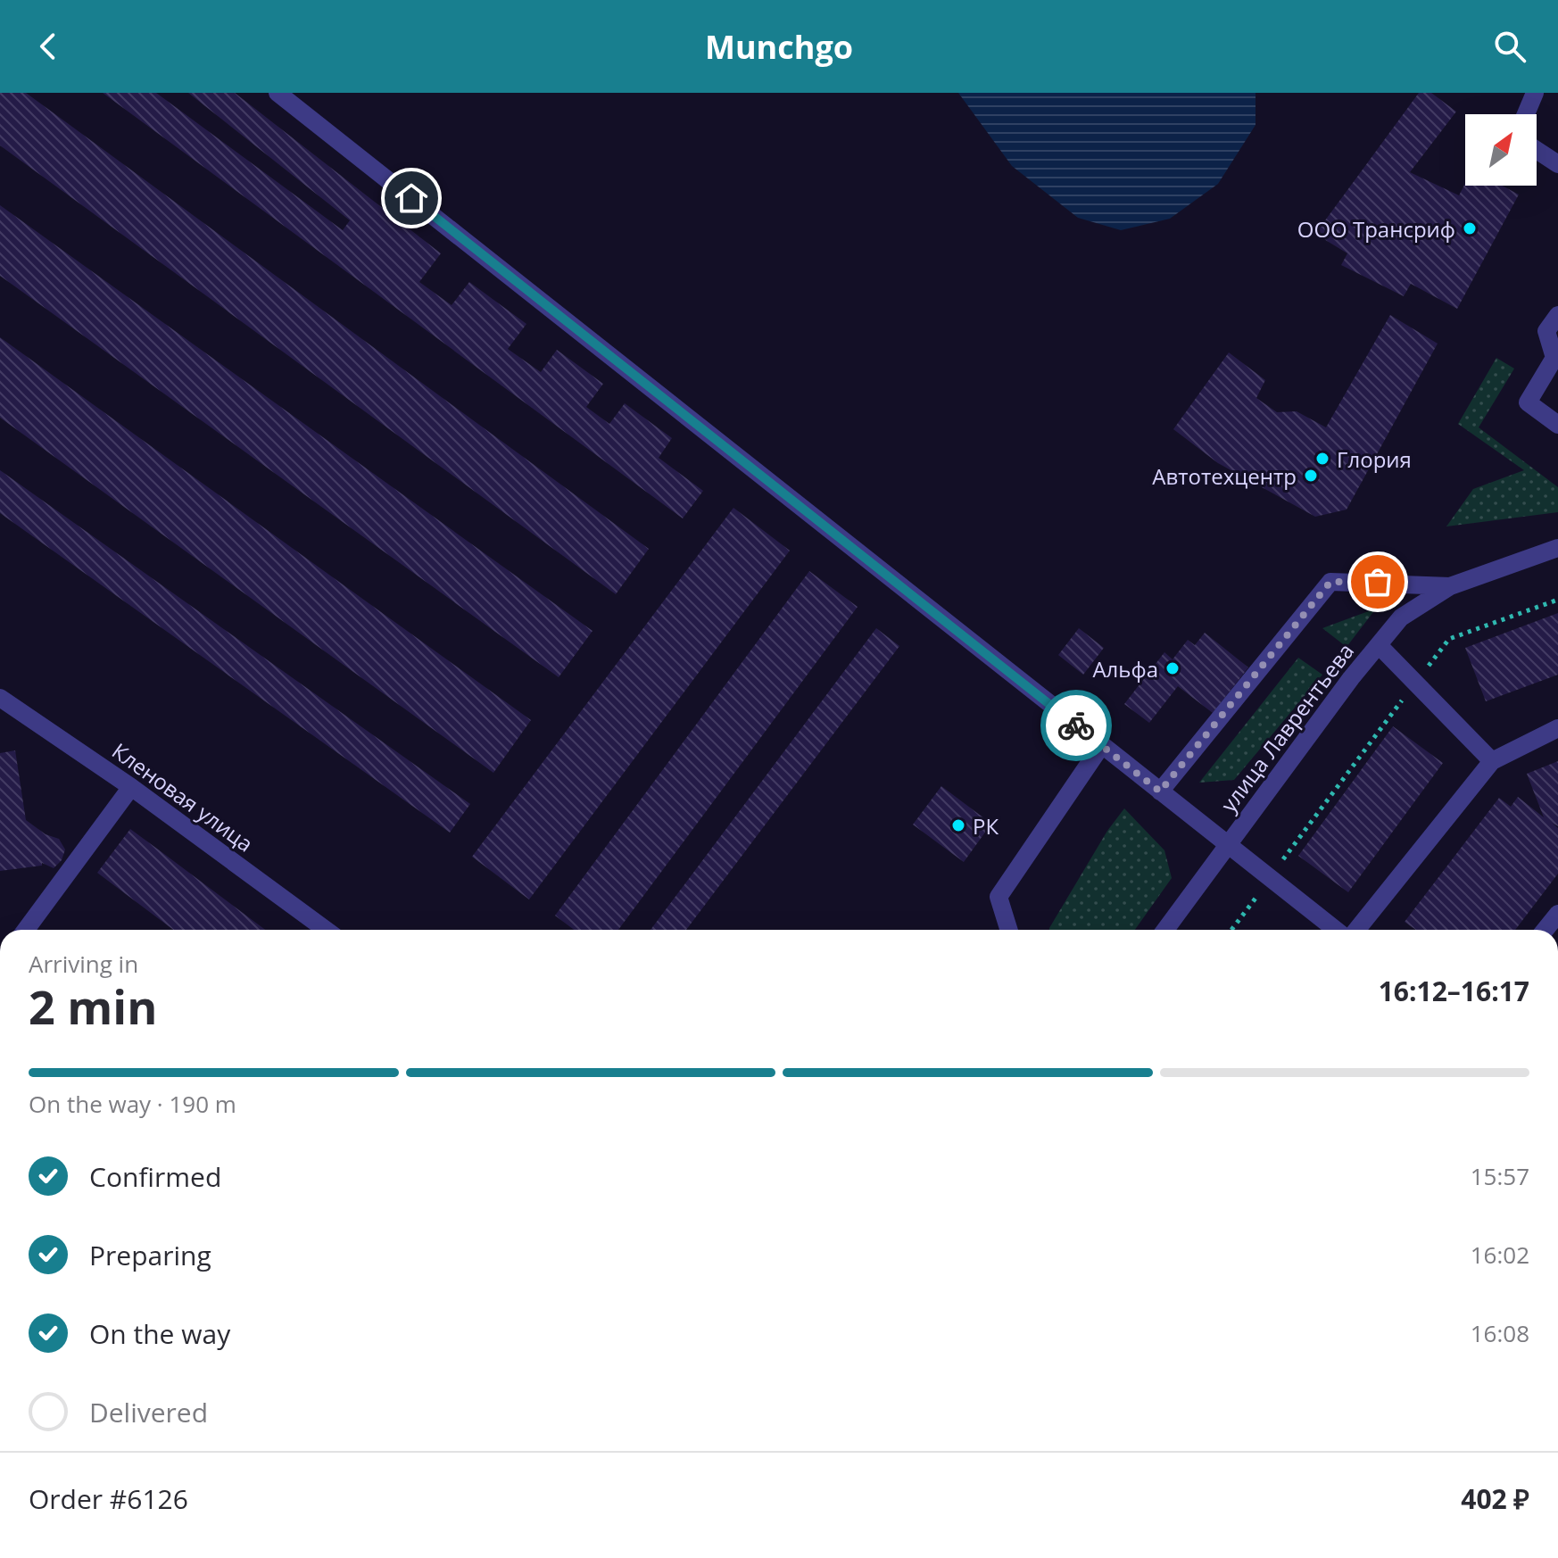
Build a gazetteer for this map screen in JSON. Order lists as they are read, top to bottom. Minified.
{"streets":{"street":["улица Лаврентьева","Кленовая улица"]},"places":["ООО Трансриф","Глория","Автотехцентр","Альфа","РК"],"north":"top right","page":{"header":"Munchgo","heading":["2 min","Arriving in","16:12–16:17"],"panel":["Order #6126","402 ₽"],"bar":"On the way · 190 m","list":[["Confirmed","15:57"],["Preparing","16:02"],["On the way","16:08"],"Delivered"]}}
